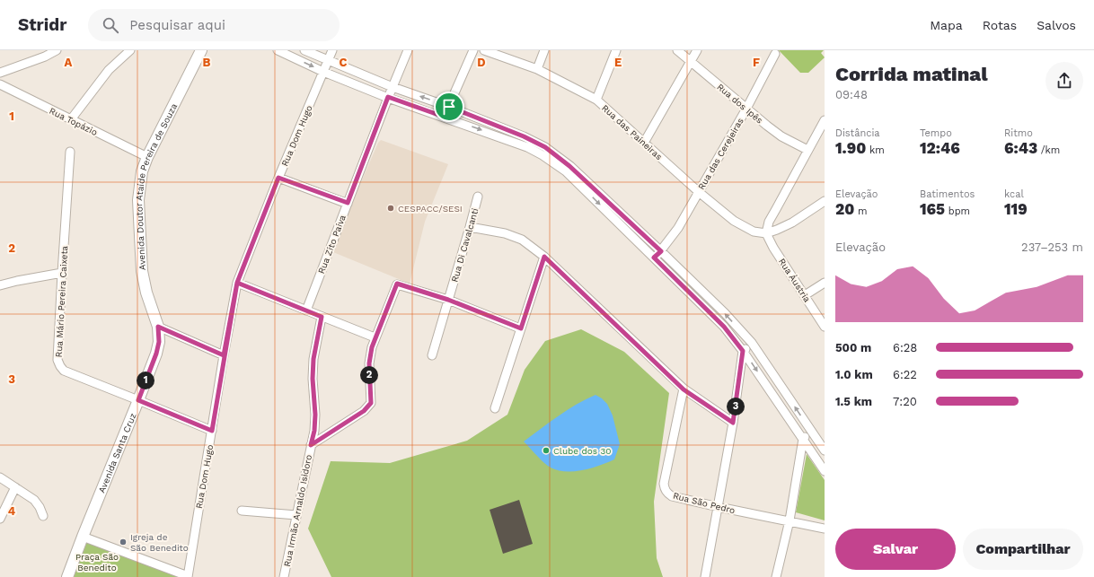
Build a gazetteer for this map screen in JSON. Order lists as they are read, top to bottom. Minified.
{"streets":{"main road":["Avenida Doutor Ataíde Pereira de Souza","Avenida Santa Cruz"],"street":["Rua dos Ipês","Rua Topázio","Rua das Paineiras","Rua Dom Hugo","Rua das Cerejeiras","Rua Zito Paiva","Rua Di Cavalcanti","Rua Áustria","Rua Mário Pereira Caixeta","Rua São Pedro","Rua Irmão Arnaldo Isidoro"]},"crossings":[["Rua dos Ipês","Rua das Cerejeiras"],["Rua Topázio","Avenida Doutor Ataíde Pereira de Souza"],["Rua das Paineiras","Rua das Cerejeiras"],["Rua das Paineiras","Rua Áustria"],["Avenida Doutor Ataíde Pereira de Souza","Avenida Santa Cruz"],["Rua Mário Pereira Caixeta","Avenida Santa Cruz"]],"parks":["Praça São Benedito"],"places":["CESPACC/SESI","Clube dos 30","Igreja de São Benedito"],"page":{"header":"Stridr","search":"Pesquisar aqui","nav":["Mapa","Rotas","Salvos"],"heading":["Corrida matinal","09:48"],"stats":[["Distância","1.90 km"],["Tempo","12:46"],["Ritmo","6:43 /km"],["Elevação","20 m"],["Batimentos","165 bpm"],["kcal","119"]],"chart":["Elevação","237–253 m"],"list":[{"name":"500 m","note":"6:28"},{"name":"1.0 km","note":"6:22"},{"name":"1.5 km","note":"7:20"}],"pins":["2","1","3"],"buttons":["Salvar","Compartilhar"]},"grid":{"columns":["A","B","C","D","E","F"],"rows":["1","2","3","4"]}}
